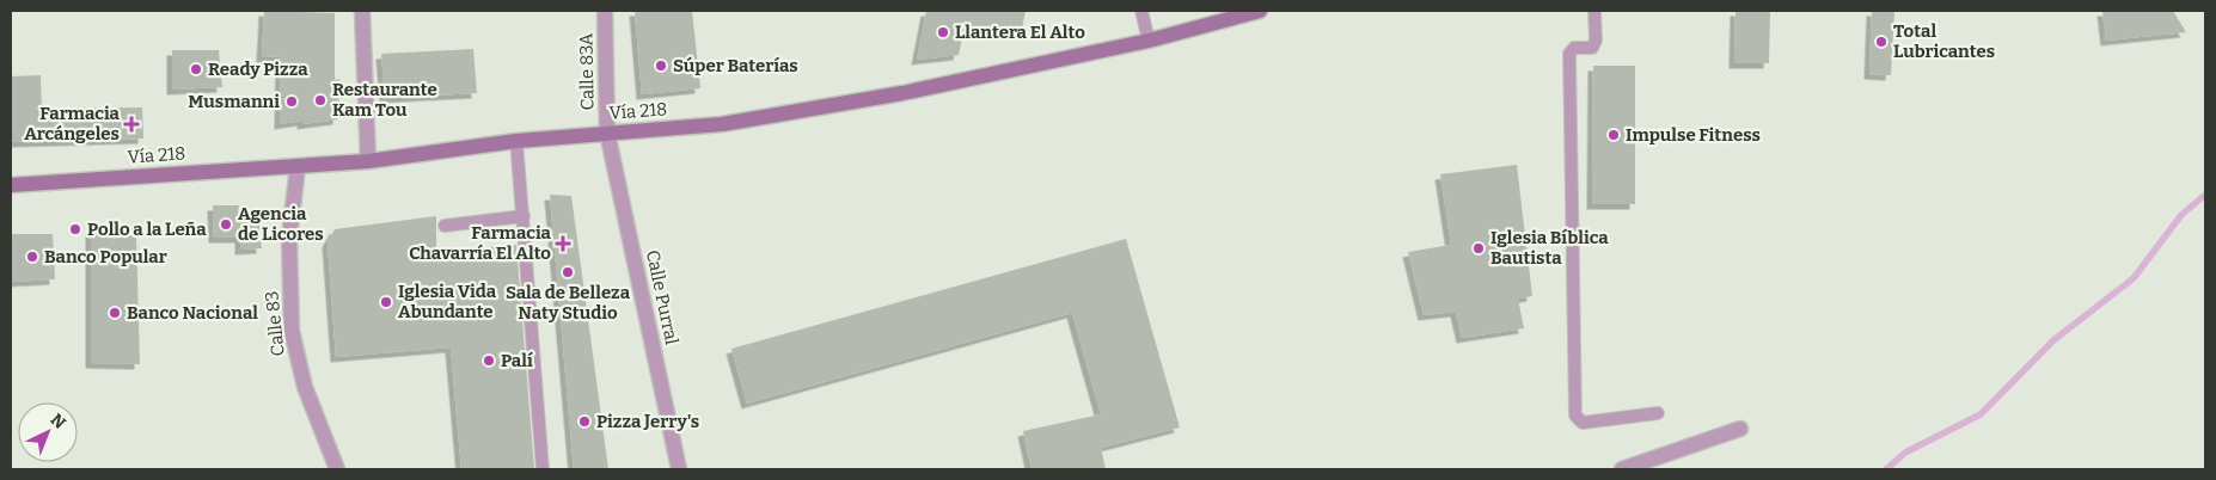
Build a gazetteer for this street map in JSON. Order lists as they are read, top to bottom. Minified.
{"streets":{"main road":["Vía 218"],"street":["Calle 83A","Calle Purral","Calle 83"]},"crossings":[["Calle 83A","Vía 218"],["Calle 83A","Calle Purral"],["Vía 218","Calle Purral"],["Vía 218","Calle 83"]],"places":{"other":["Llantera El Alto","Total Lubricantes","Súper Baterías","Ready Pizza","Restaurante Kam Tou","Musmanni","Impulse Fitness","Agencia de Licores","Pollo a la Leña","Iglesia Bíblica Bautista","Banco Popular","Sala de Belleza Naty Studio","Iglesia Vida Abundante","Banco Nacional","Palí","Pizza Jerry's"],"health":["Farmacia Arcángeles","Farmacia Chavarría El Alto"]},"north":"top right"}
